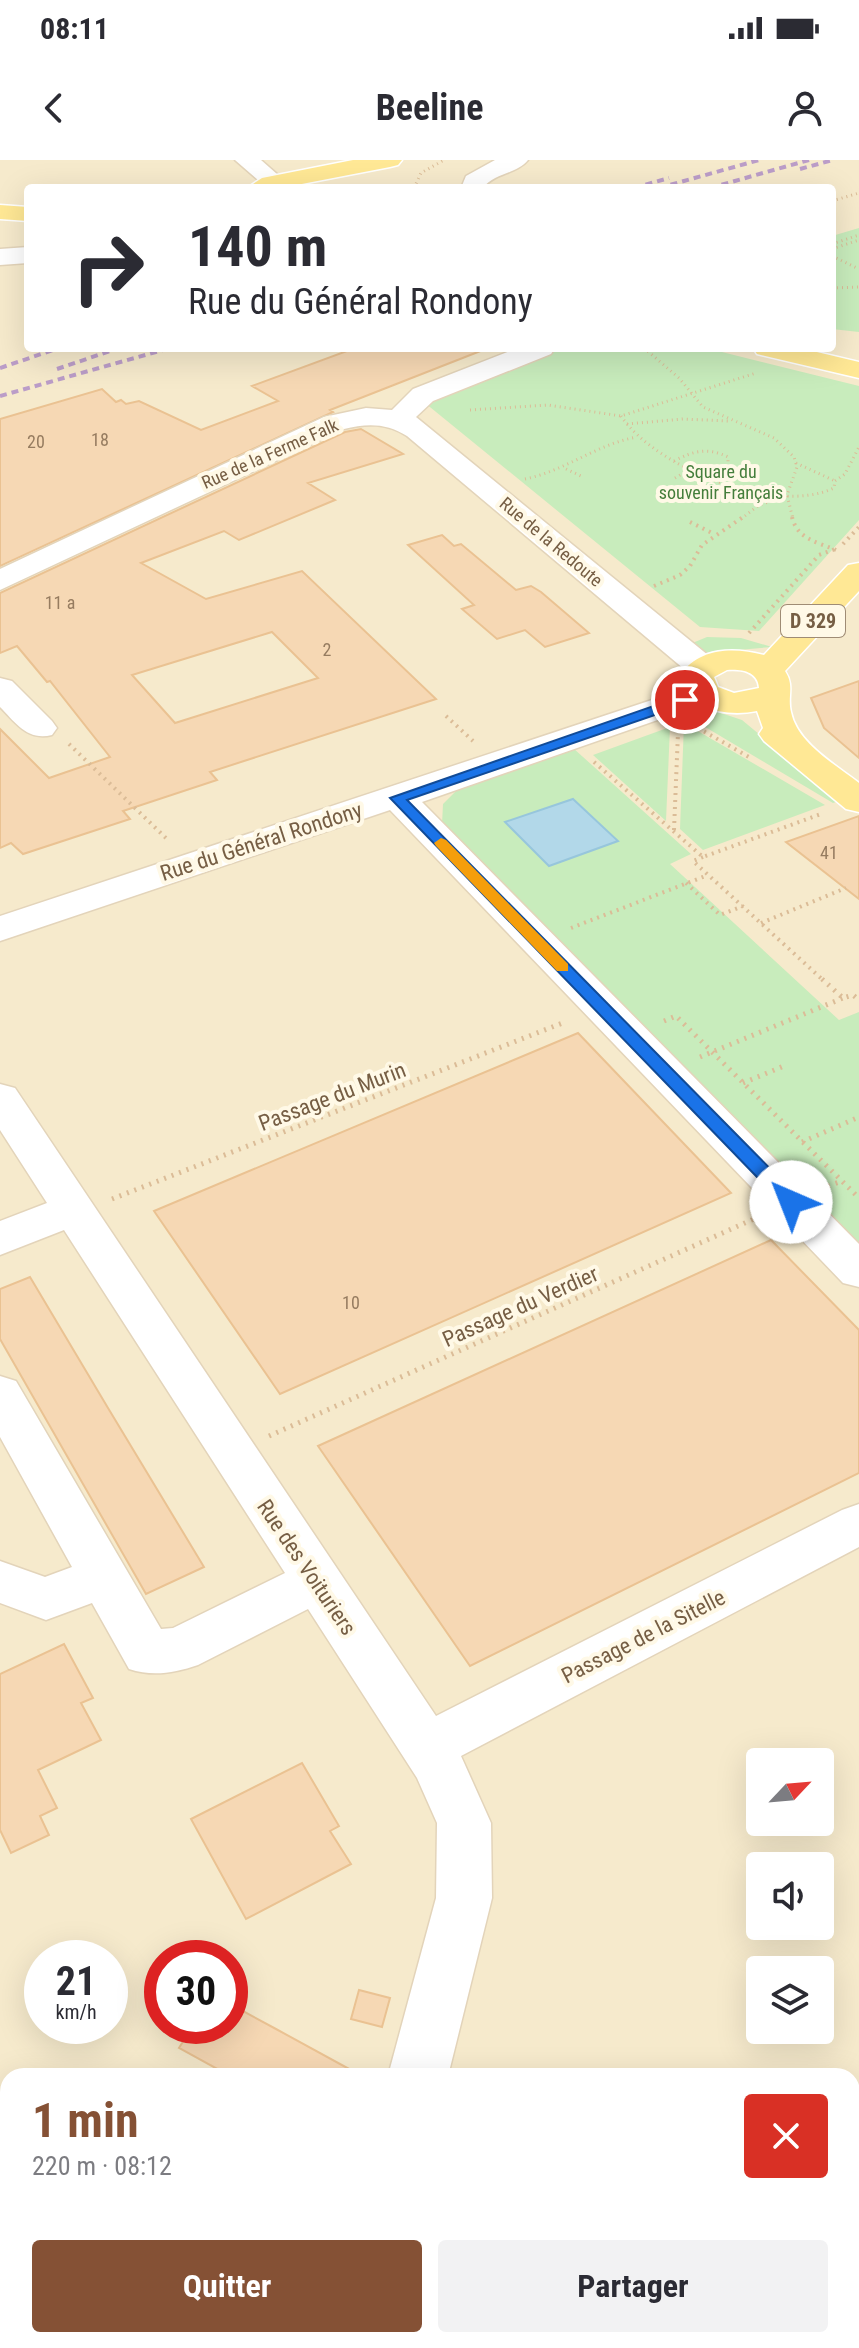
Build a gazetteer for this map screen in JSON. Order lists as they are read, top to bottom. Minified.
{"streets":{"main road":["Rue de la Redoute","D 329"],"street":["Rue de la Ferme Falk","Rue du Général Rondony","Rue des Voituriers","Passage de la Sitelle"],"path":["Passage du Murin","Passage du Verdier"]},"crossings":[["Rue de la Ferme Falk","Rue de la Redoute"],["Rue de la Redoute","D 329"],["Rue de la Redoute","Rue du Général Rondony"],["Passage du Murin","Rue des Voituriers"],["Rue des Voituriers","Passage de la Sitelle"]],"parks":["Square du souvenir Français"],"house_numbers":["18","20","11 a","2","41","10"],"north":"top right","page":{"status":"08:11","header":"Beeline","turn":["140 m","Rue du Général Rondony"],"speed":"21 km/h","limit":"30","heading":["1 min","220 m · 08:12"],"buttons":["Quitter","Partager"]}}
